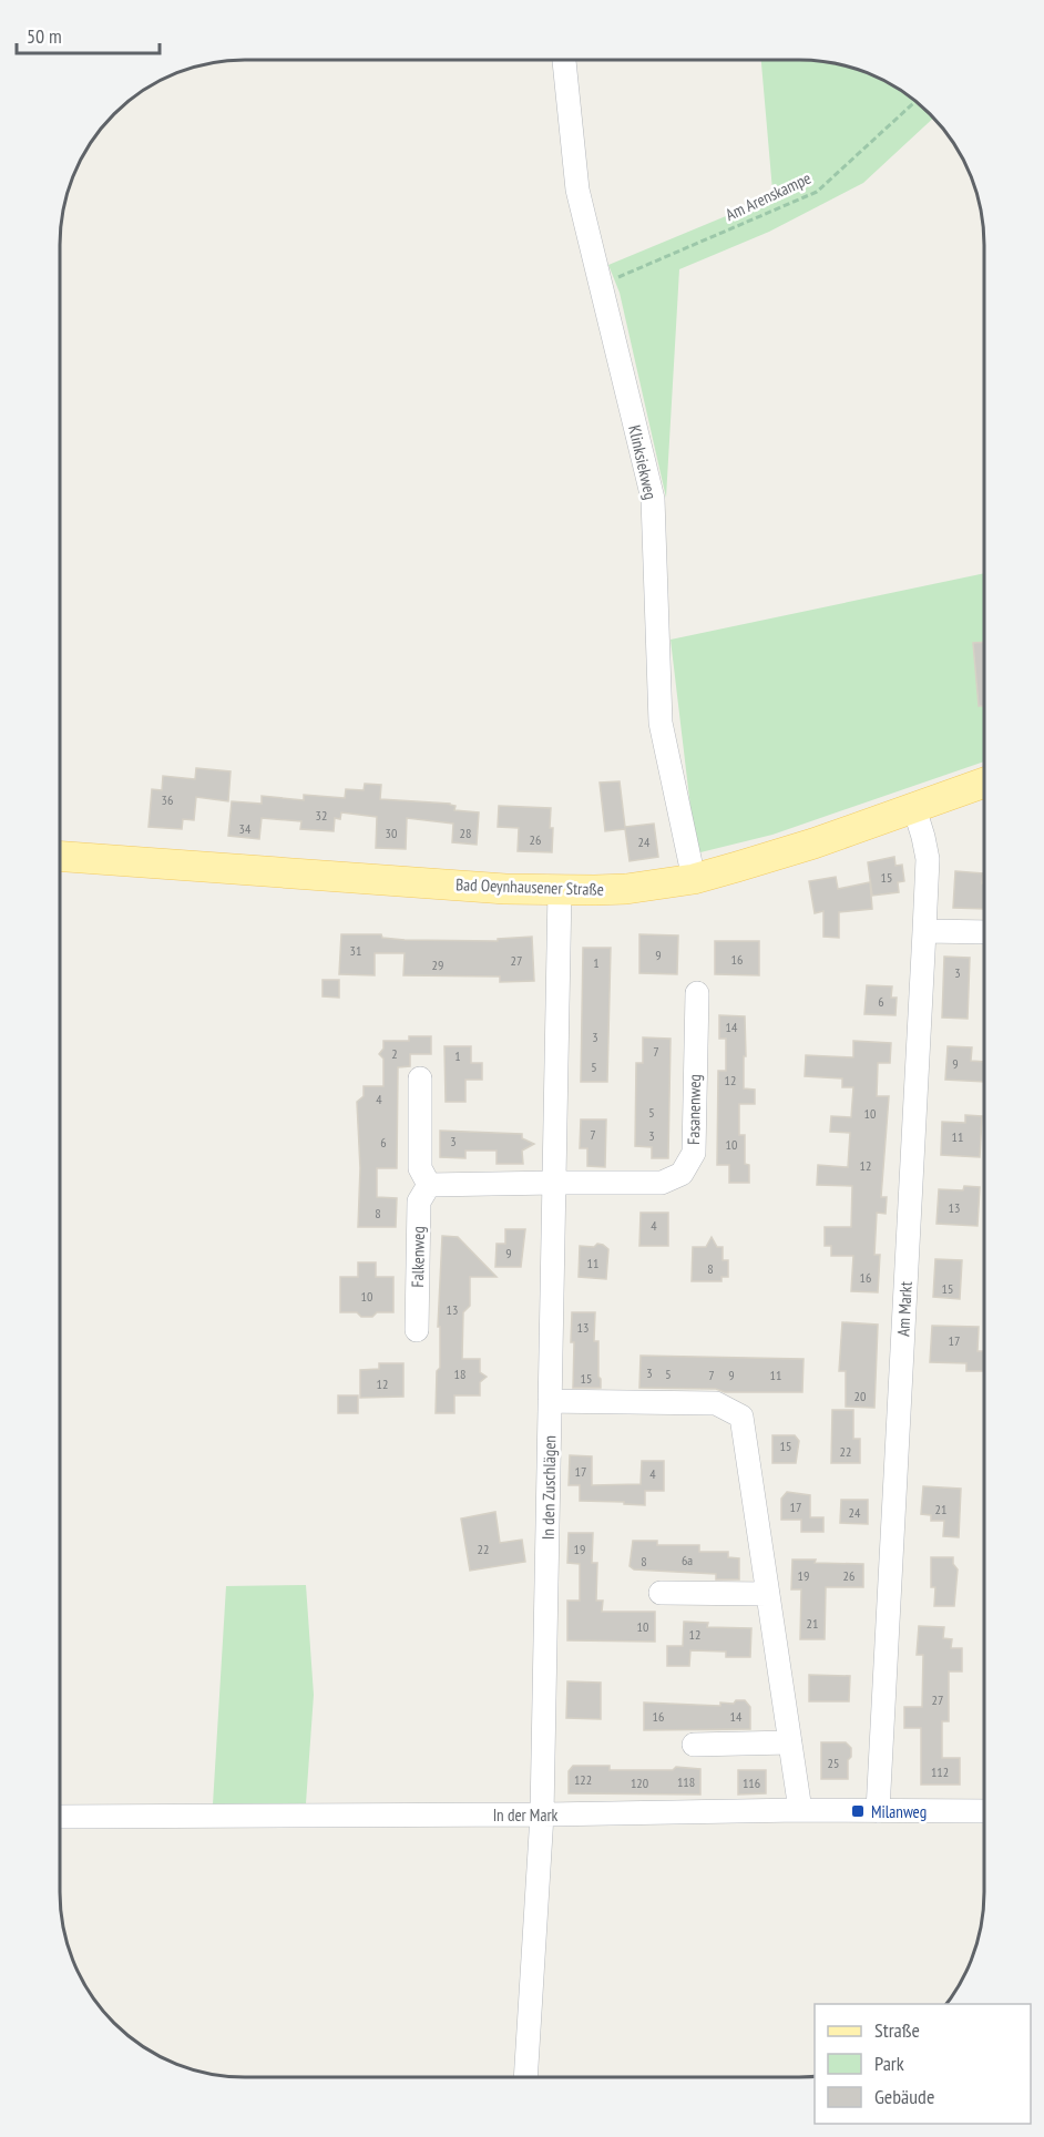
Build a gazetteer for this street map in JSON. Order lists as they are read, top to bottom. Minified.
{"streets":{"main road":["Bad Oeynhausener Straße"],"street":["Klinksiekweg","Fasanenweg","Falkenweg","Am Markt","In den Zuschlägen","In der Mark"],"path":["Am Arenskampe"]},"crossings":[["Am Arenskampe","Klinksiekweg"],["Klinksiekweg","Bad Oeynhausener Straße"],["Bad Oeynhausener Straße","Am Markt"],["Bad Oeynhausener Straße","In den Zuschlägen"],["Fasanenweg","In den Zuschlägen"],["Am Markt","In der Mark"],["In den Zuschlägen","In der Mark"]],"places":{"transit":["Milanweg"]},"house_numbers":["36","32","34","30","28","26","24","15","31","9","16","27","1","29","3","6","14","3","7","2","1","9","5","12","4","5","10","7","3","11","3","6","10","12","13","8","4","9","11","8","16","15","10","13","13","17","3","18","5","7","9","11","15","12","20","15","22","17","4","17","21","24","22","19","6a","8","19","26","21","10","12","27","16","14","25","112","122","118","120","116"],"legend":["Straße","Park","Gebäude"],"scale_bar":"50 m"}
